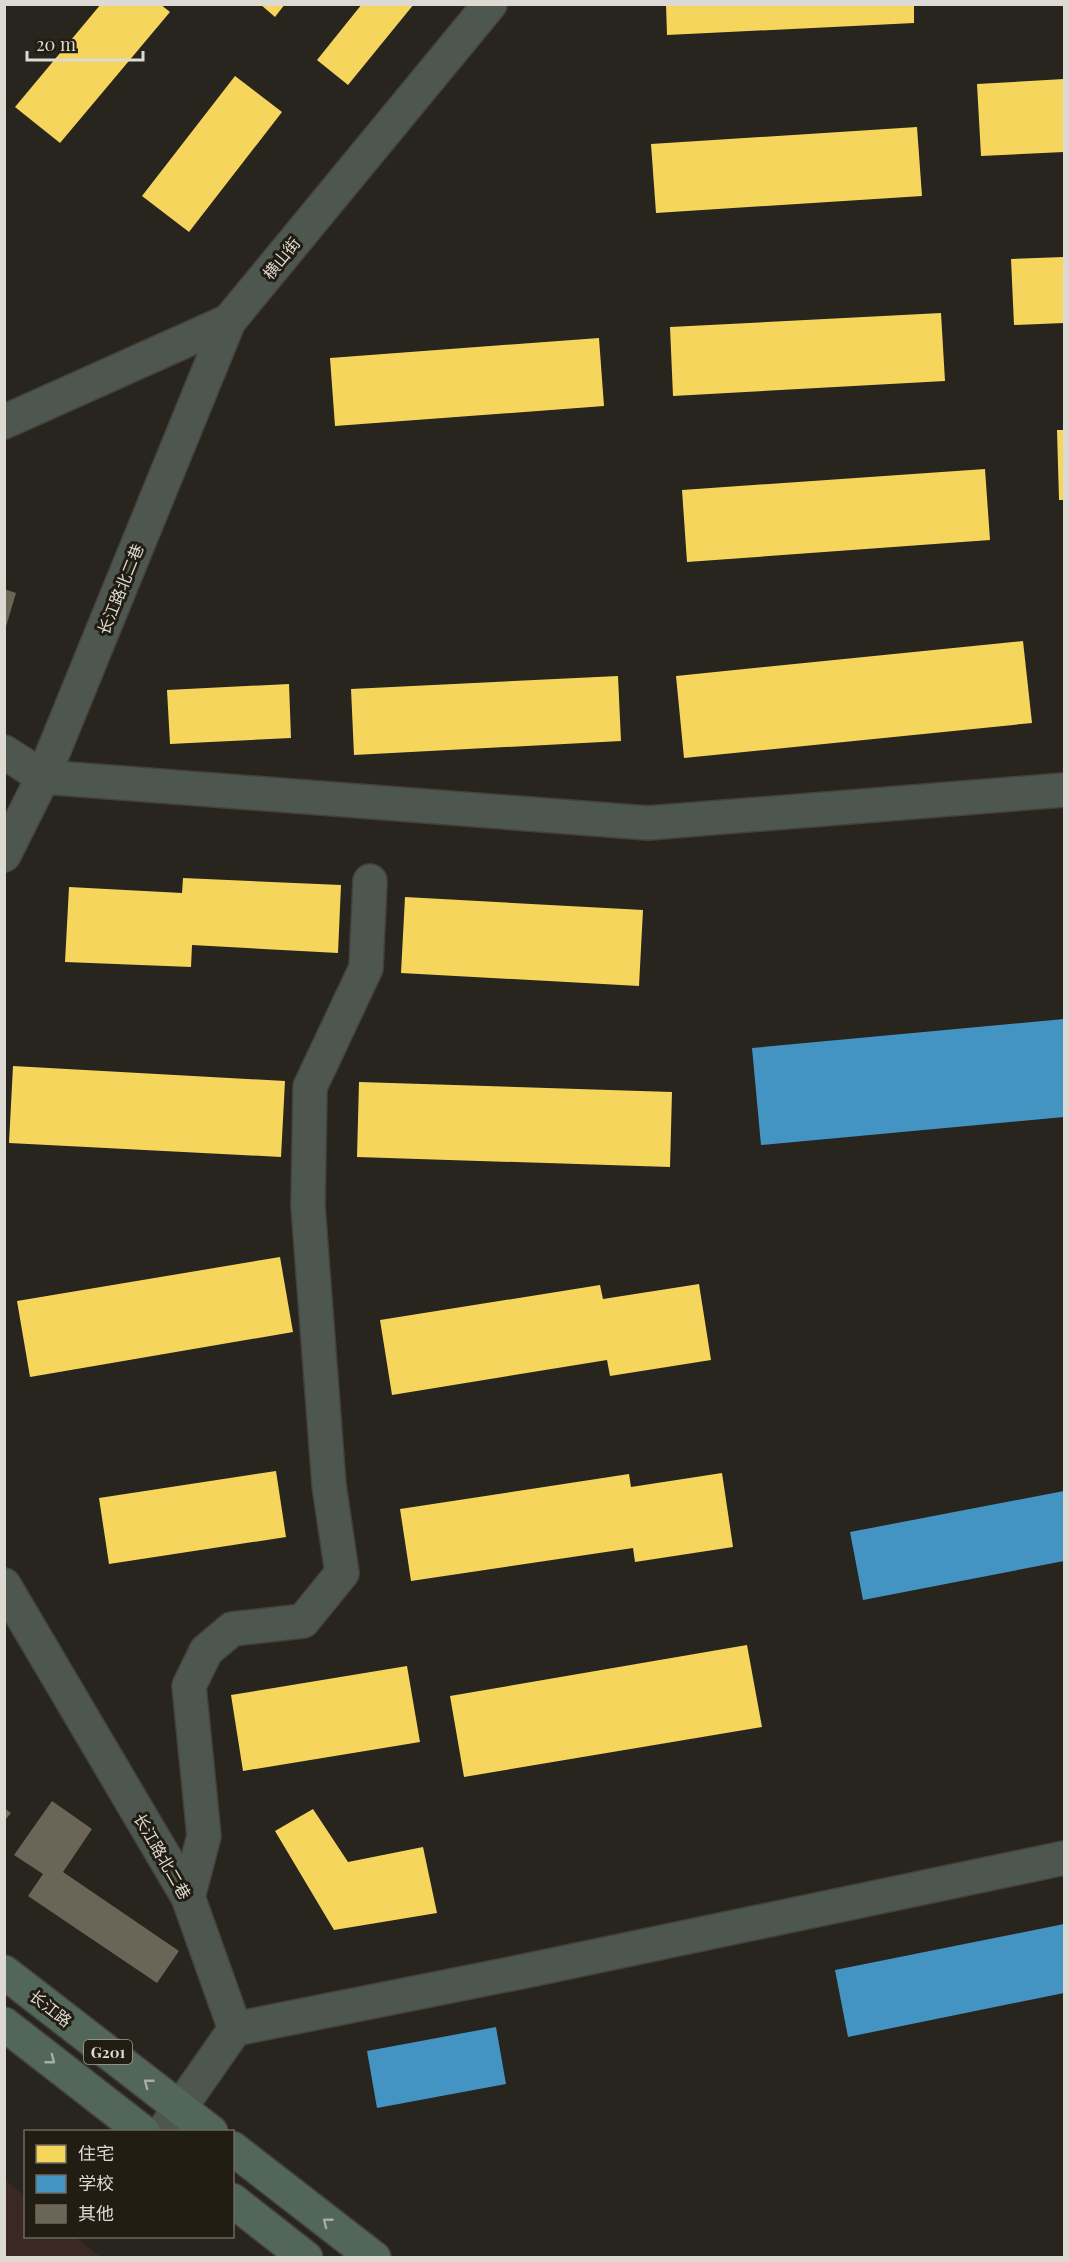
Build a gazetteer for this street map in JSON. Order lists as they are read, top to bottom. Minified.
{"streets":{"highway":["长江路","G201"],"street":["横山街","长江路北二巷"]},"crossings":[["横山街","长江路北二巷"]],"legend":["住宅","学校","其他"],"scale_bar":"20 m"}
